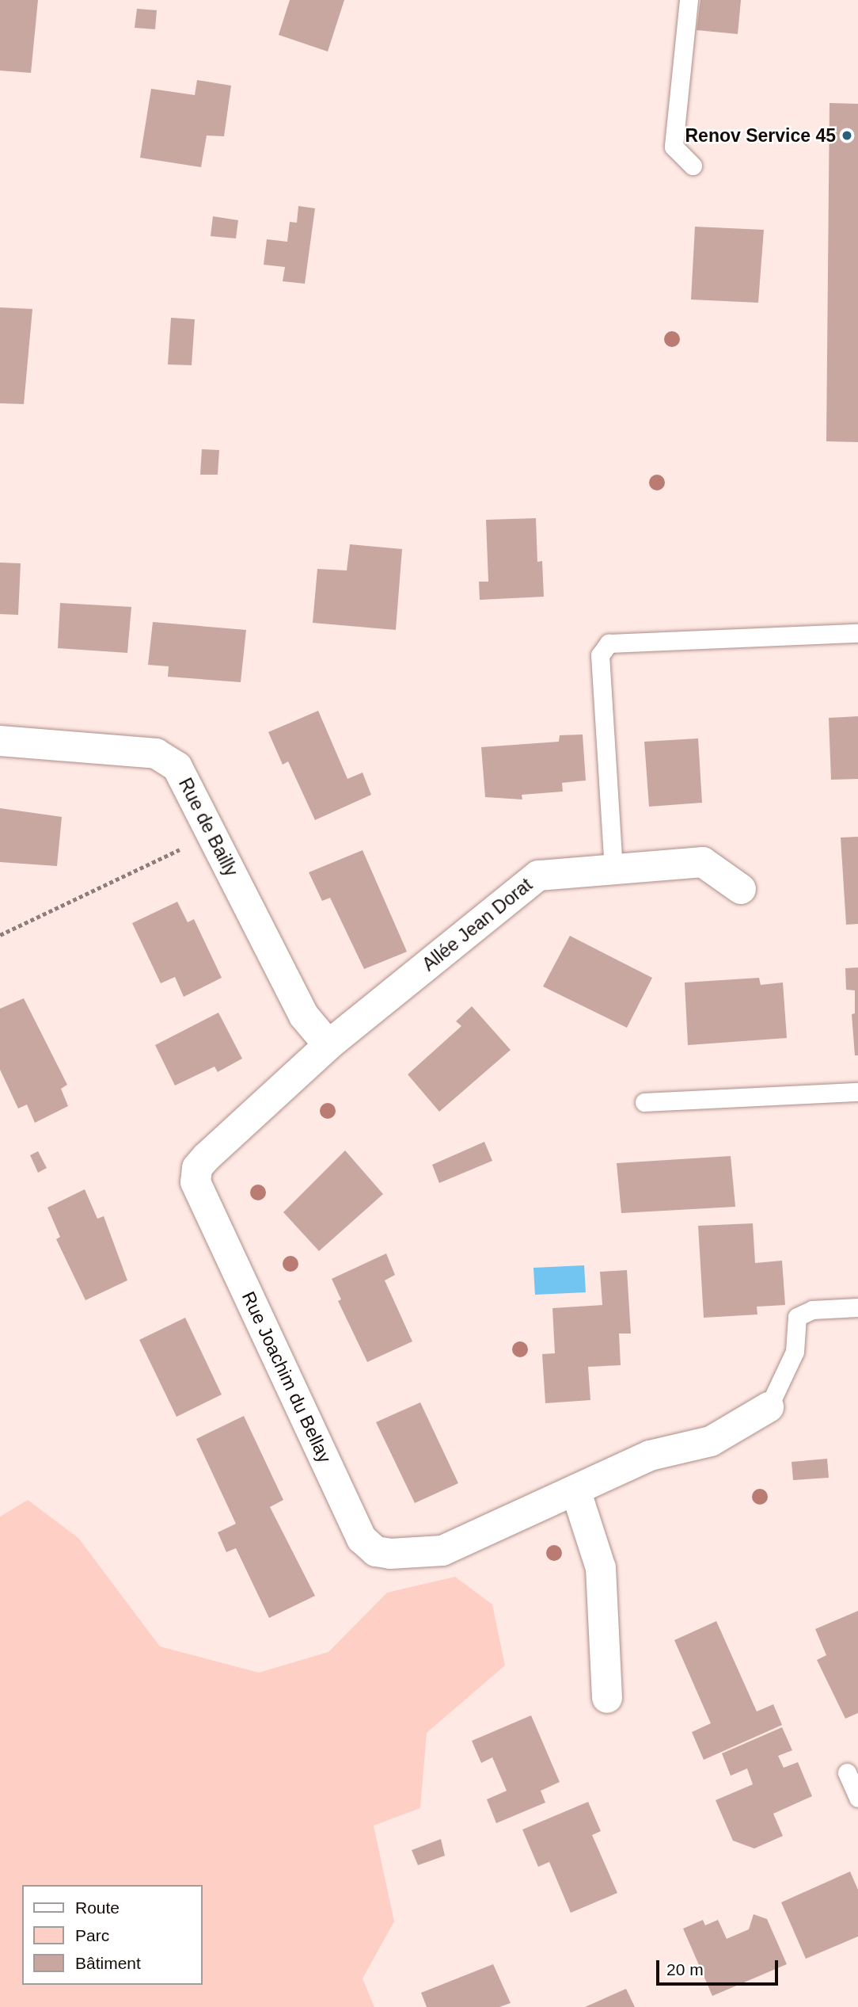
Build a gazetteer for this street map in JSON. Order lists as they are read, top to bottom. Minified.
{"streets":{"street":["Rue de Bailly","Allée Jean Dorat","Rue Joachim du Bellay"]},"crossings":[["Rue de Bailly","Allée Jean Dorat"],["Rue de Bailly","Rue Joachim du Bellay"],["Allée Jean Dorat","Rue Joachim du Bellay"]],"places":["Renov Service 45"],"legend":["Route","Parc","Bâtiment"],"scale_bar":"20 m"}
